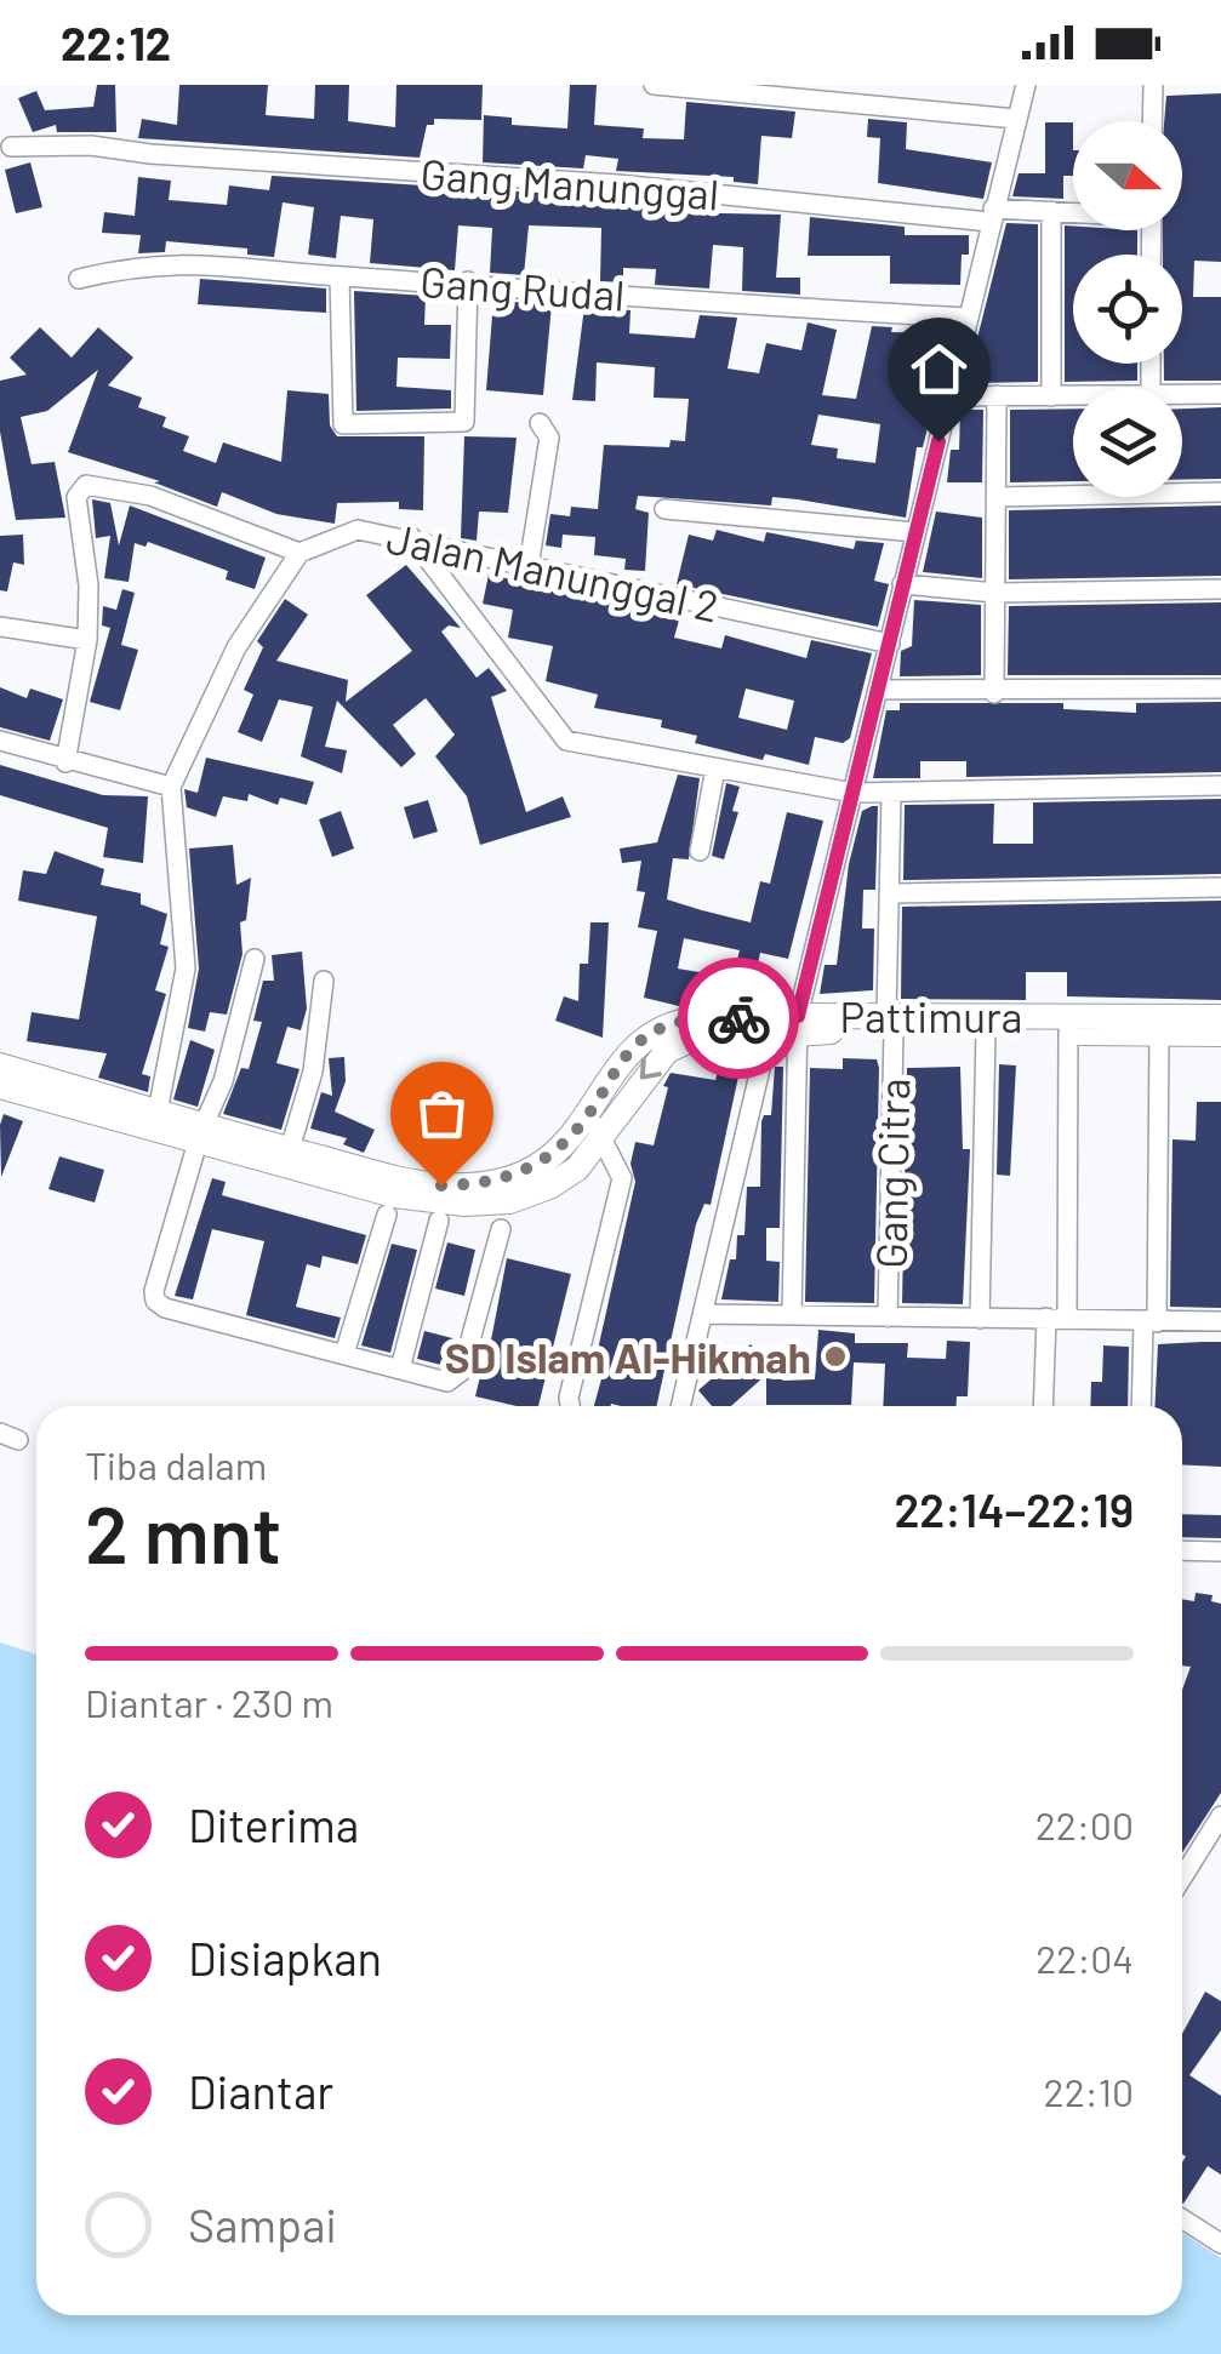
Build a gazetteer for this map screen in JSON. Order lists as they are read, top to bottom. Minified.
{"streets":{"main road":["Pattimura"],"street":["Gang Manunggal","Gang Rudal","Jalan Manunggal 2","Gang Citra"]},"crossings":[["Pattimura","Gang Citra"]],"places":["SD Islam Al-Hikmah"],"north":"right","page":{"status":"22:12","heading":["2 mnt","Tiba dalam","22:14–22:19"],"bar":"Diantar · 230 m","list":[["Diterima","22:00"],["Disiapkan","22:04"],["Diantar","22:10"],"Sampai"]}}
